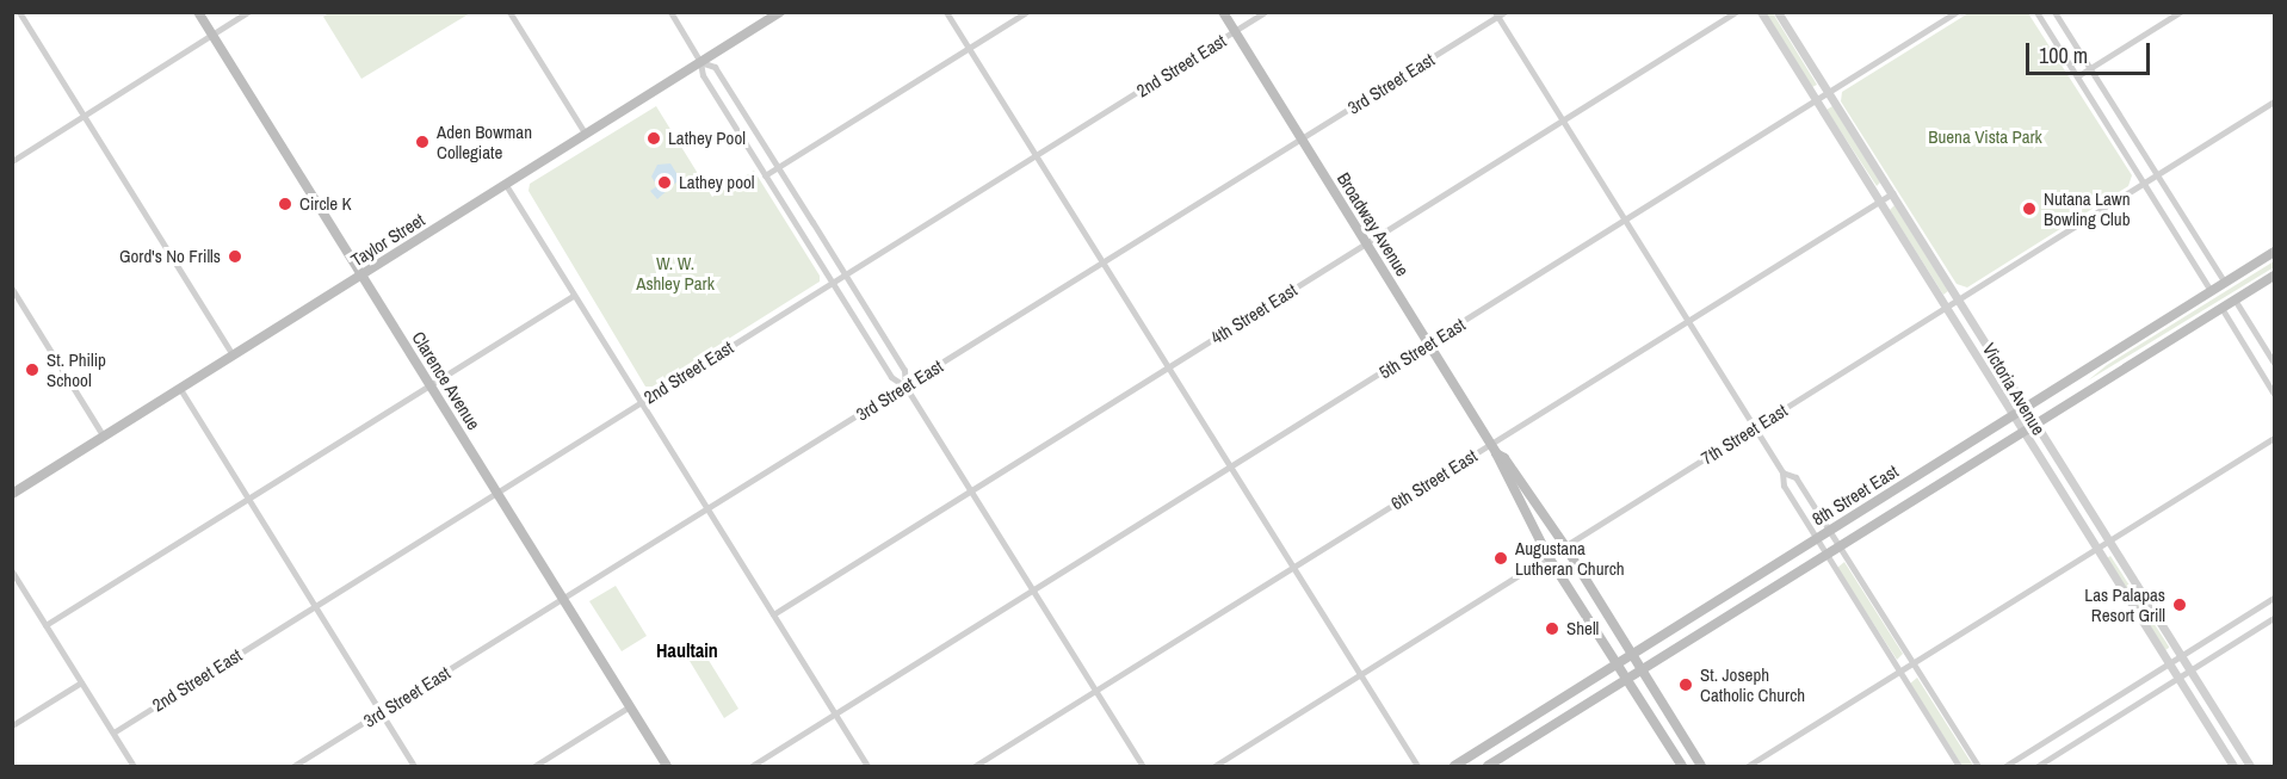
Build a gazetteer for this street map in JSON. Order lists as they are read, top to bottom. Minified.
{"streets":{"main road":["Broadway Avenue","Taylor Street","Clarence Avenue","8th Street East"],"street":["2nd Street East","3rd Street East","4th Street East","5th Street East","Victoria Avenue","7th Street East","6th Street East"]},"crossings":[["2nd Street East","Broadway Avenue"],["2nd Street East","Clarence Avenue"],["3rd Street East","Broadway Avenue"],["3rd Street East","Clarence Avenue"],["Broadway Avenue","4th Street East"],["Broadway Avenue","5th Street East"],["Broadway Avenue","7th Street East"],["Broadway Avenue","6th Street East"],["Broadway Avenue","8th Street East"],["Taylor Street","Clarence Avenue"],["5th Street East","Victoria Avenue"],["Victoria Avenue","7th Street East"],["Victoria Avenue","6th Street East"],["Victoria Avenue","8th Street East"]],"districts":["Haultain"],"parks":["Buena Vista Park","W. W. Ashley Park"],"places":["Lathey Pool","Aden Bowman Collegiate","Lathey pool","Circle K","Nutana Lawn Bowling Club","Gord's No Frills","St. Philip School","Augustana Lutheran Church","Las Palapas Resort Grill","Shell","St. Joseph Catholic Church"],"scale_bar":"100 m"}
